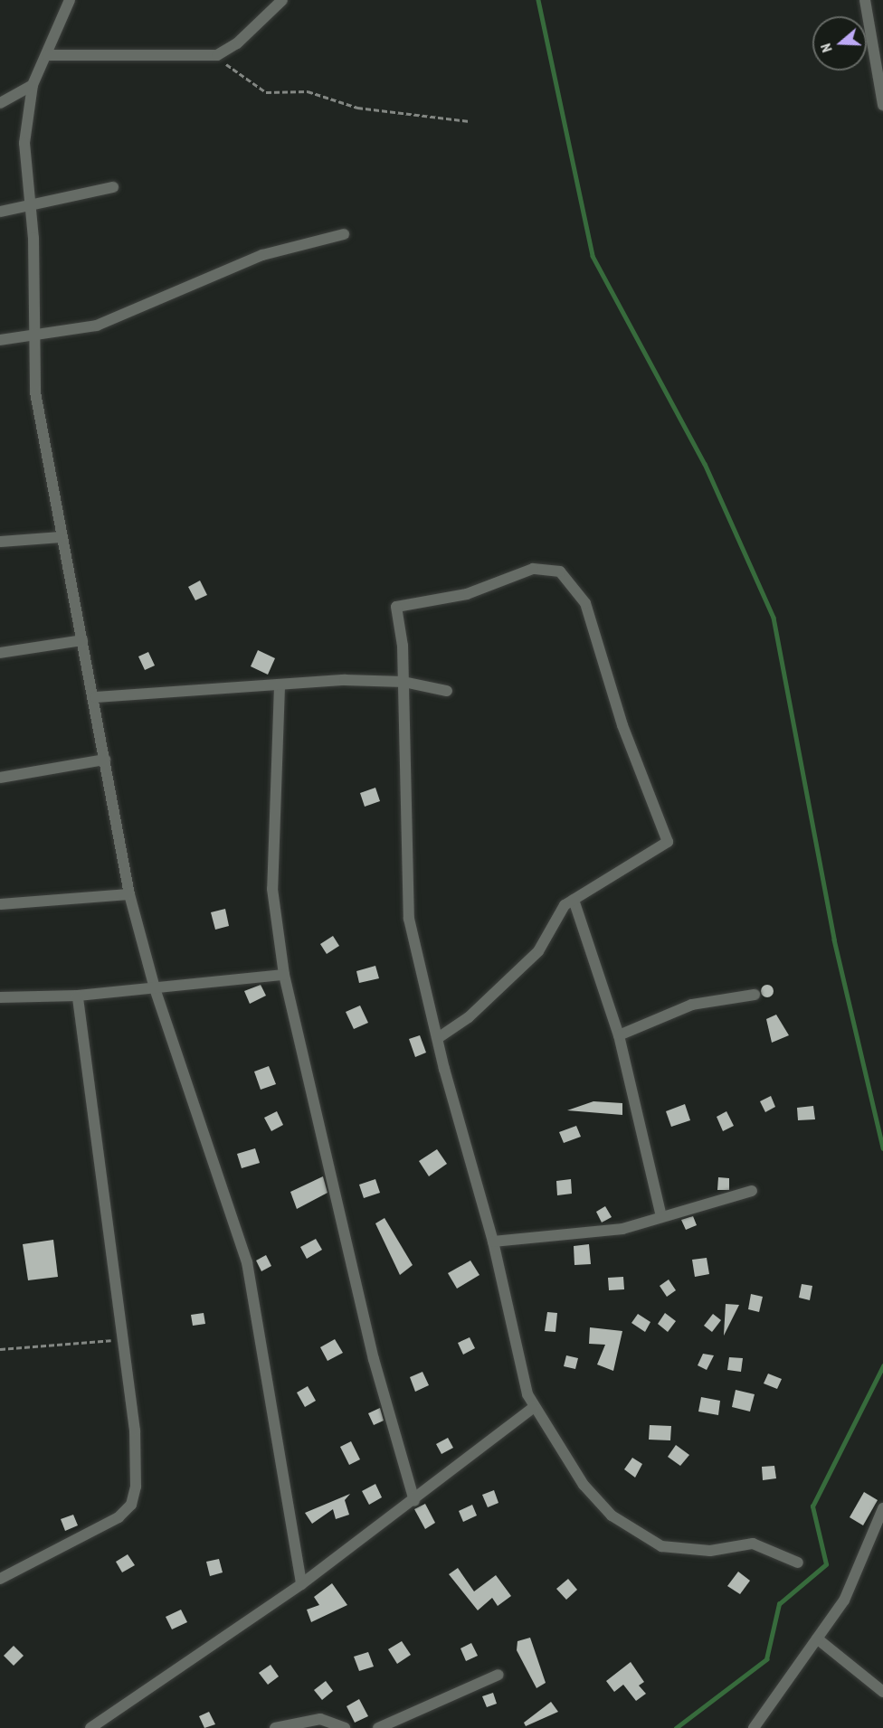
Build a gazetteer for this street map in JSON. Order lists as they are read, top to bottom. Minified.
{"north":"left"}
